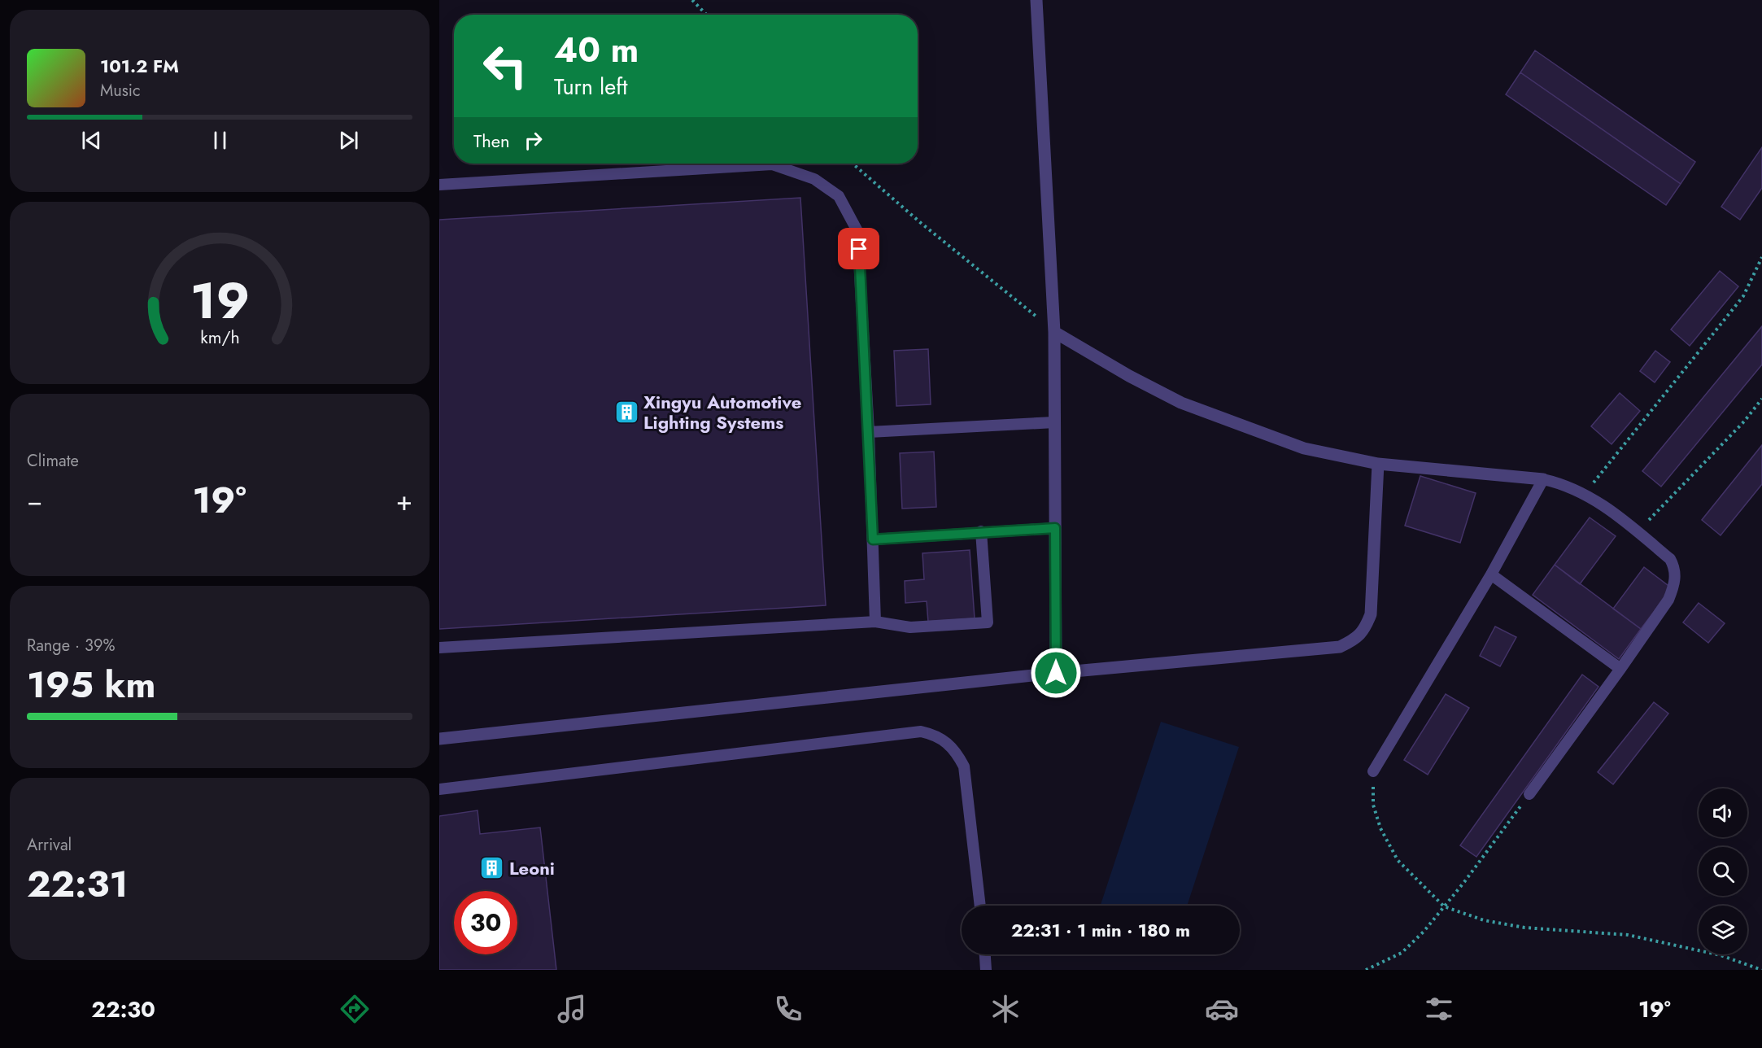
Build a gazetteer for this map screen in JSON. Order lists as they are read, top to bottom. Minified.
{"places":{"building":["Xingyu Automotive Lighting Systems","Leoni"]},"page":{"turn":["40 m","Turn left"],"song":["101.2 FM","Music"],"then":"Then","tile":["Climate",["Range · 39%","195 km"],["Arrival","22:31"]],"heat":["−","19°","+"],"limit":"30","trip":"22:31 · 1 min · 180 m","tabs":["22:30","19°"],"gauge":["19","km/h"]}}
